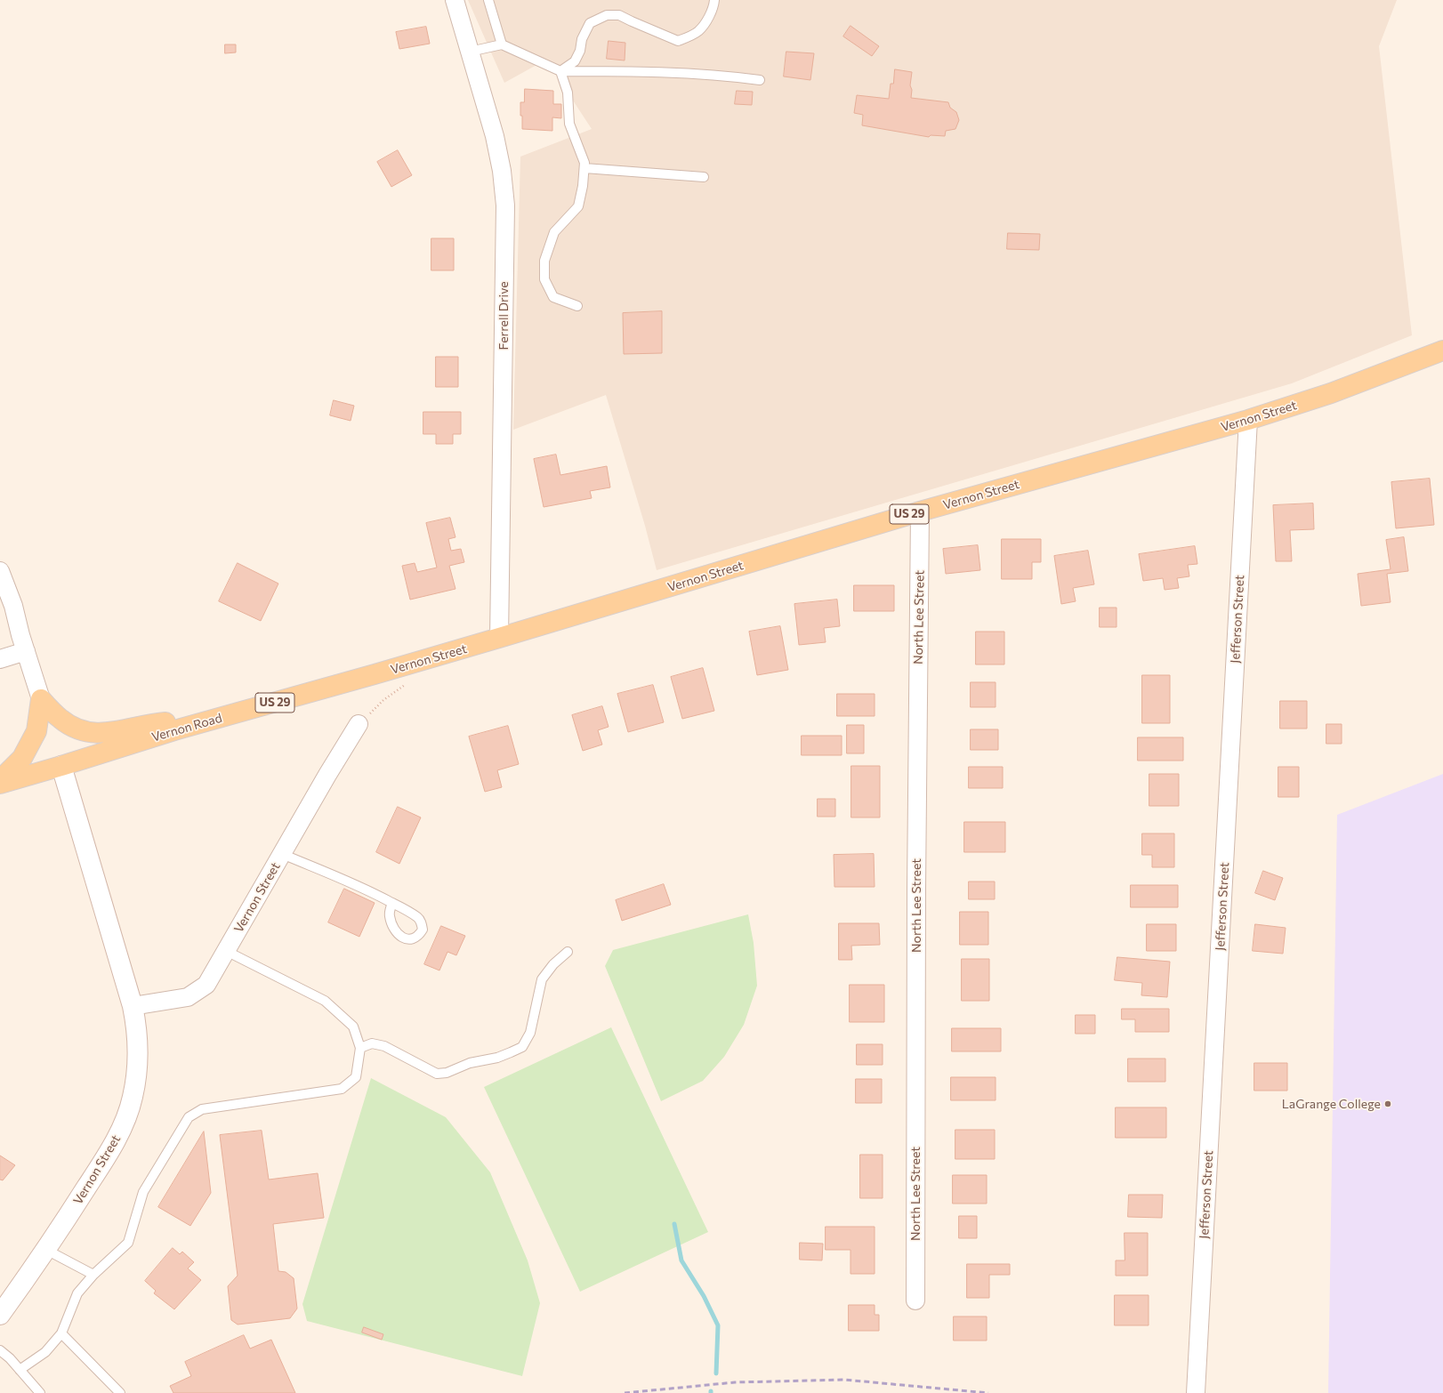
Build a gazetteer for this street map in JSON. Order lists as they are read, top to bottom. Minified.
{"streets":{"main road":["Vernon Street","US 29","Vernon Road"],"street":["Ferrell Drive","North Lee Street","Jefferson Street"]},"crossings":[["Ferrell Drive","Vernon Street"],["Vernon Street","North Lee Street"],["Vernon Street","Jefferson Street"],["Vernon Street","Vernon Road"]],"places":["LaGrange College"]}
